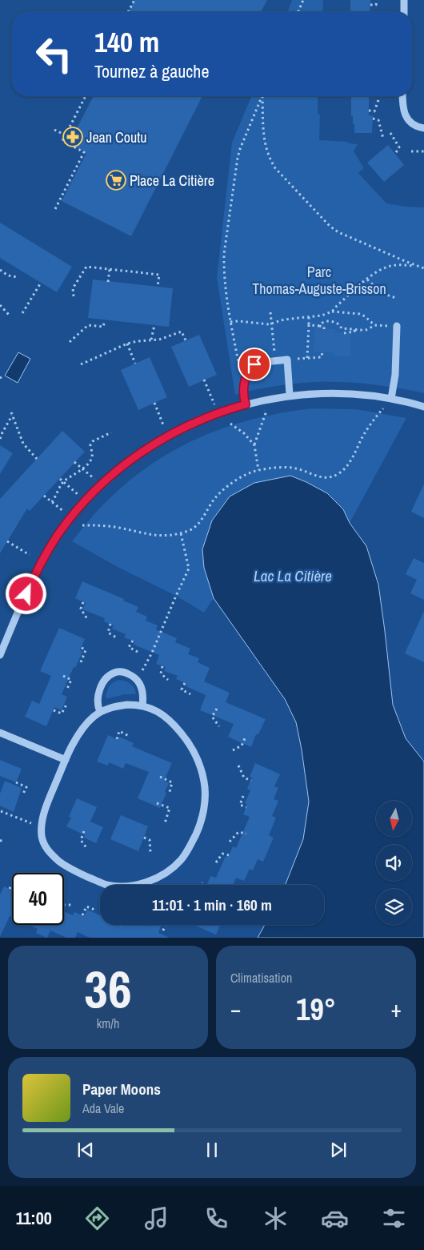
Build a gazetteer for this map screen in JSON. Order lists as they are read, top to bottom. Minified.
{"water":["Lac La Citière"],"parks":["Parc Thomas-Auguste-Brisson"],"places":{"pharmacy":["Jean Coutu"],"supermarket":["Place La Citière"]},"north":"bottom","page":{"turn":["140 m","Tournez à gauche"],"limit":"40","trip":"11:01 · 1 min · 160 m","tile":[["36","km/h"],"Climatisation"],"heat":["−","19°","+"],"song":["Paper Moons","Ada Vale"],"tabs":"11:00"}}
